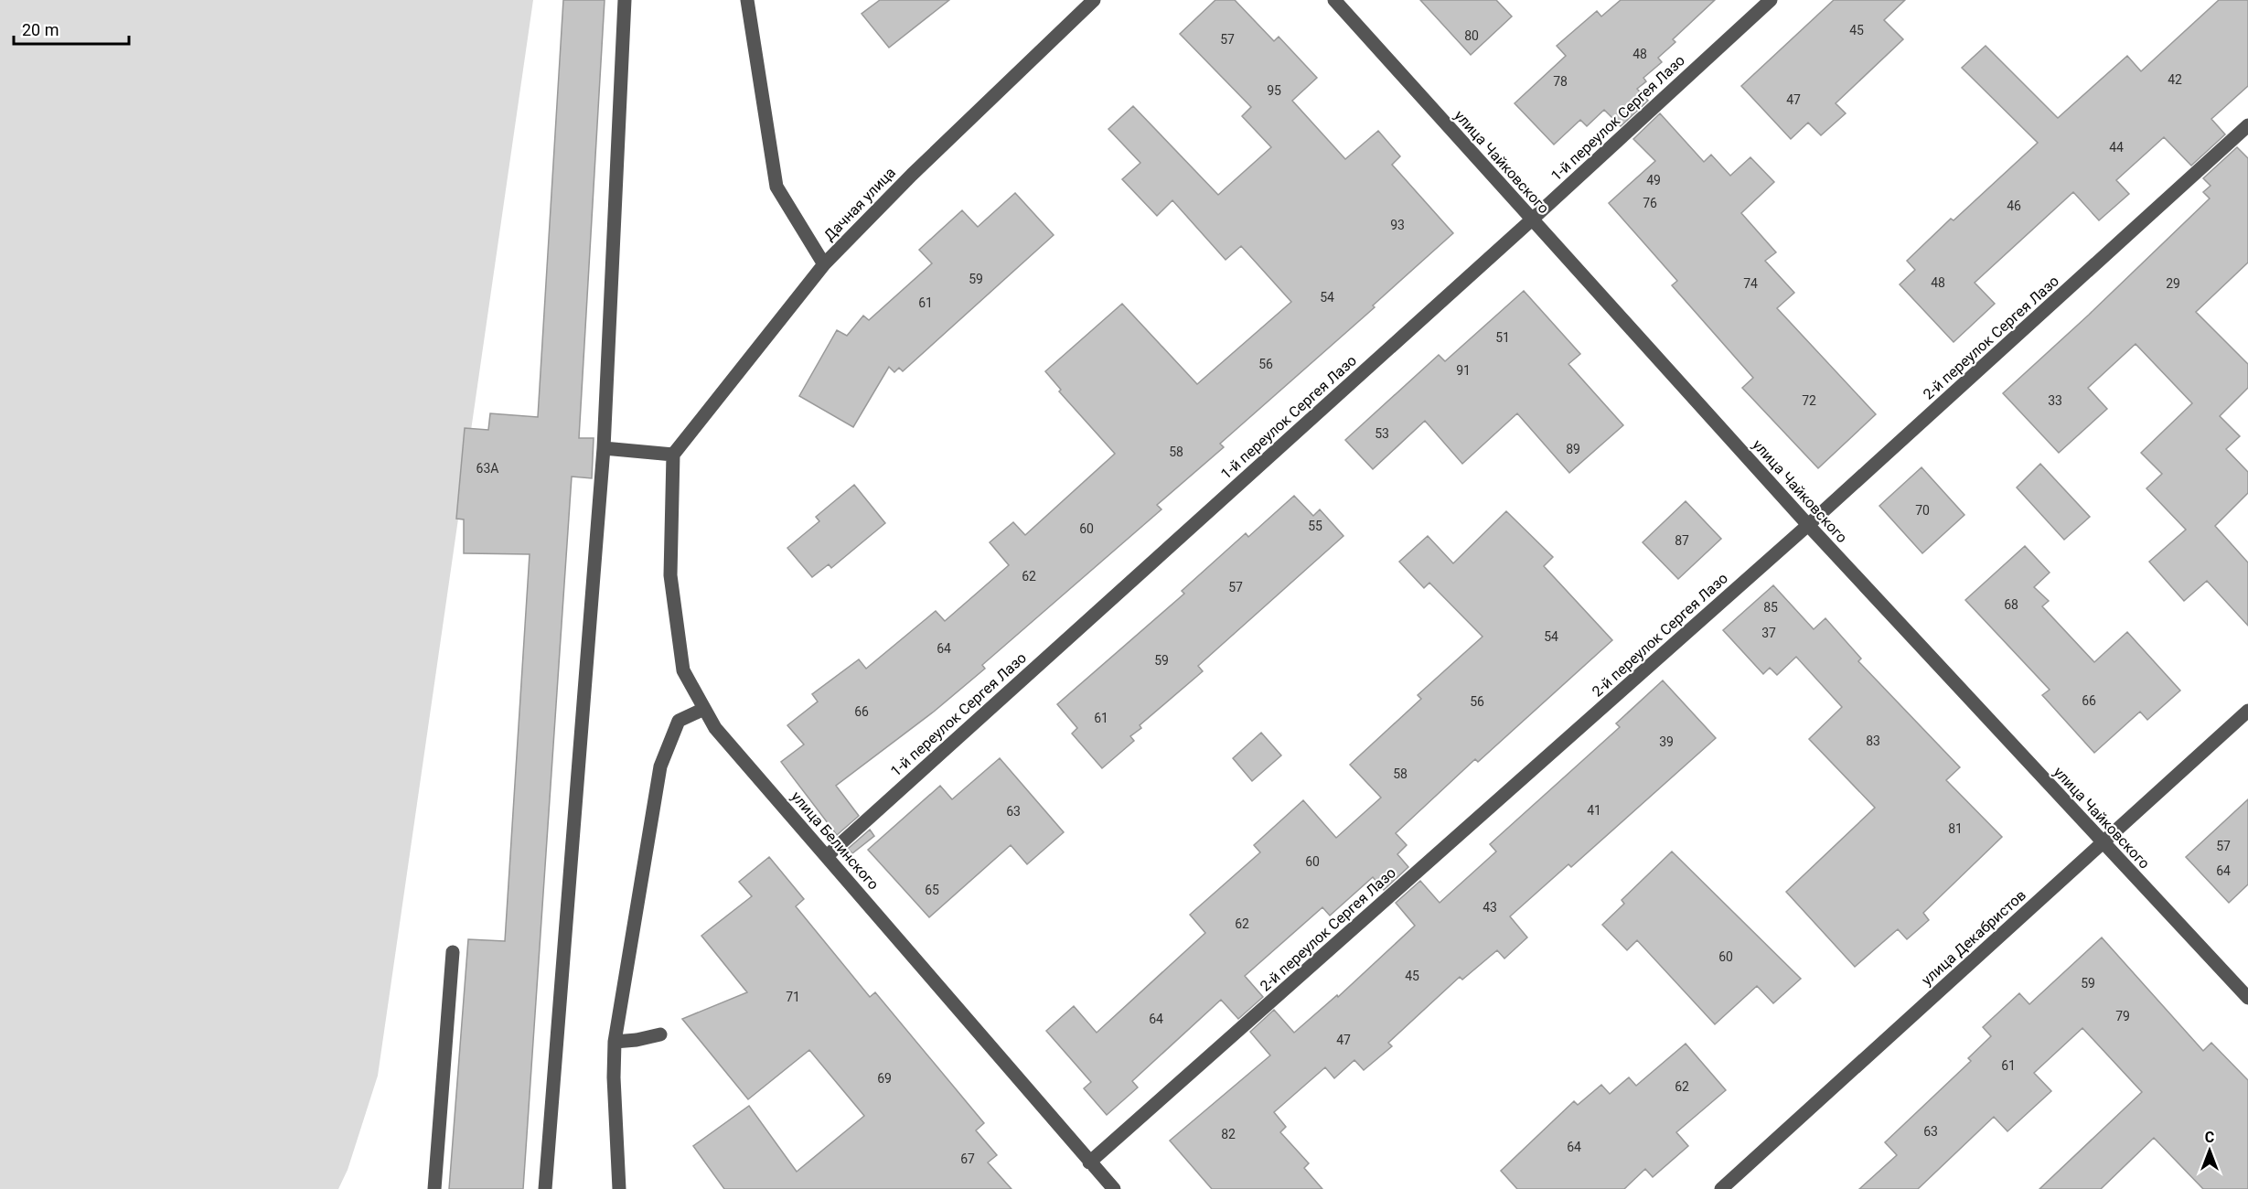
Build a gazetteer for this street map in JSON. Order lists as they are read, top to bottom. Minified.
{"streets":{"street":["1-й переулок Сергея Лазо","улица Чайковского","Дачная улица","2-й переулок Сергея Лазо","улица Белинского","улица Декабристов"]},"crossings":[["1-й переулок Сергея Лазо","улица Чайковского"],["1-й переулок Сергея Лазо","улица Белинского"],["улица Чайковского","2-й переулок Сергея Лазо"],["улица Чайковского","улица Декабристов"],["Дачная улица","улица Белинского"],["2-й переулок Сергея Лазо","улица Белинского"]],"house_numbers":["45","80","57","48","42","78","95","47","44","49","76","46","93","59","48","74","29","54","61","51","56","91","72","33","53","89","58","63А","70","55","60","87","62","57","68","85","37","54","64","59","66","56","66","61","83","39","58","41","63","81","57","60","64","65","43","62","60","45","59","71","79","64","47","61","69","62","63","82","64","67"],"scale_bar":"20 m","north":"top"}
